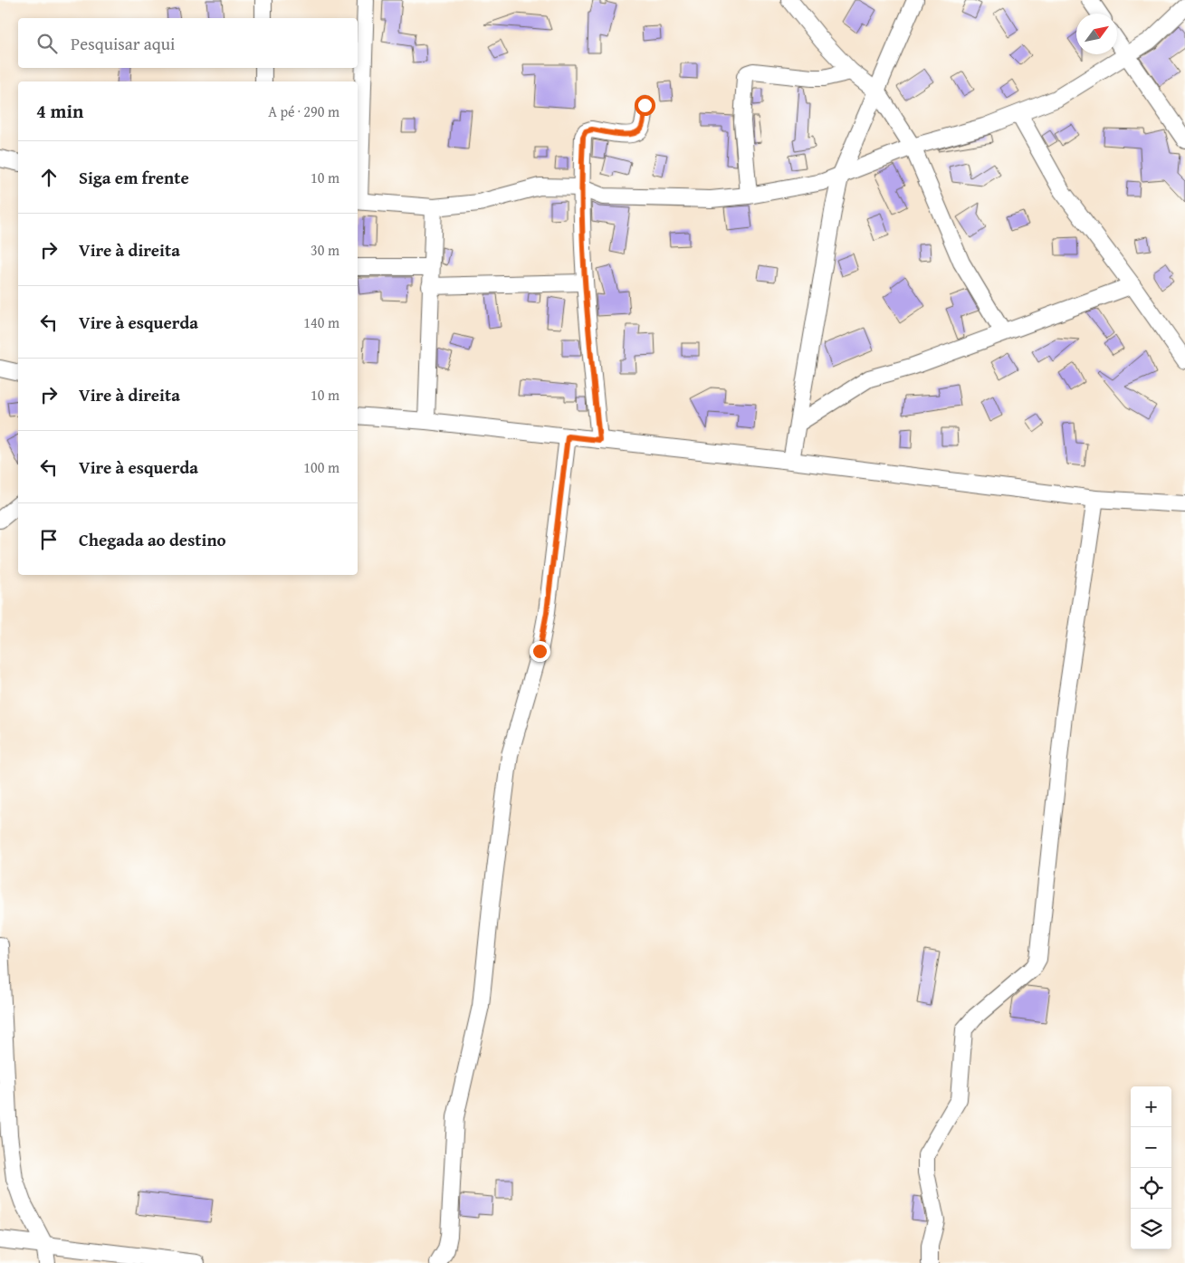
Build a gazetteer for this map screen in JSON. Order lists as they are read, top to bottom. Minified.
{"north":"top right","page":{"search":"Pesquisar aqui","heading":["4 min","A pé · 290 m"],"list":[["Siga em frente","10 m"],["Vire à direita","30 m"],["Vire à esquerda","140 m"],["Vire à direita","10 m"],["Vire à esquerda","100 m"],"Chegada ao destino"],"map_buttons":["+","−"]}}
